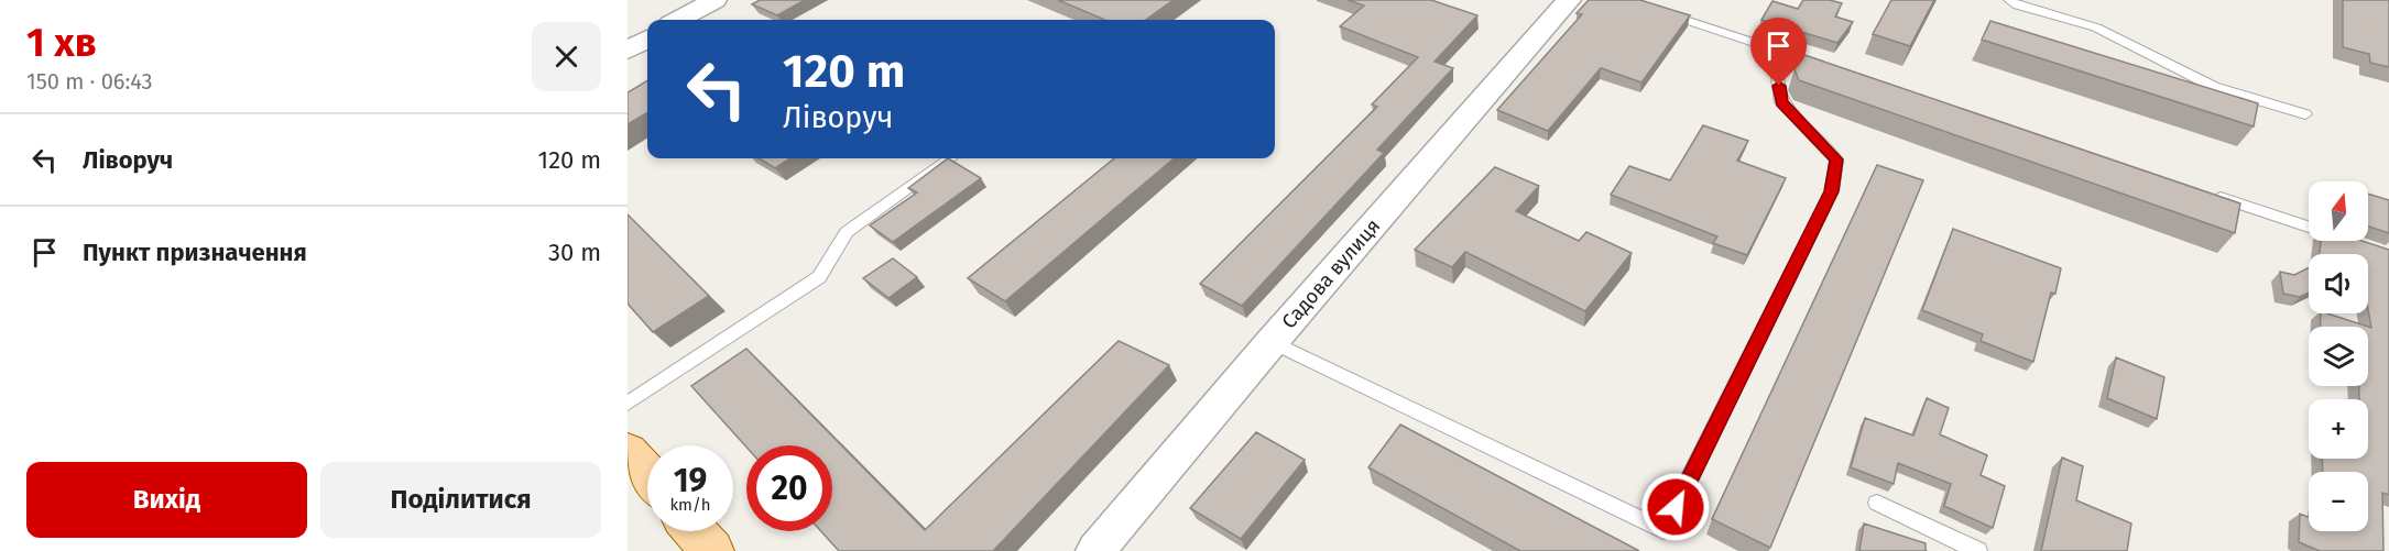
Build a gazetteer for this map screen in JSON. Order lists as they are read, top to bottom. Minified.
{"streets":{"street":["Садова вулиця"]},"north":"top","page":{"heading":["1 хв","150 m · 06:43"],"turn":["120 m","Ліворуч"],"list":[{"name":"Ліворуч","value":"120 m"},{"name":"Пункт призначення","value":"30 m"}],"map_buttons":["+","−"],"speed":"19 km/h","limit":"20","buttons":["Вихід","Поділитися"]}}
